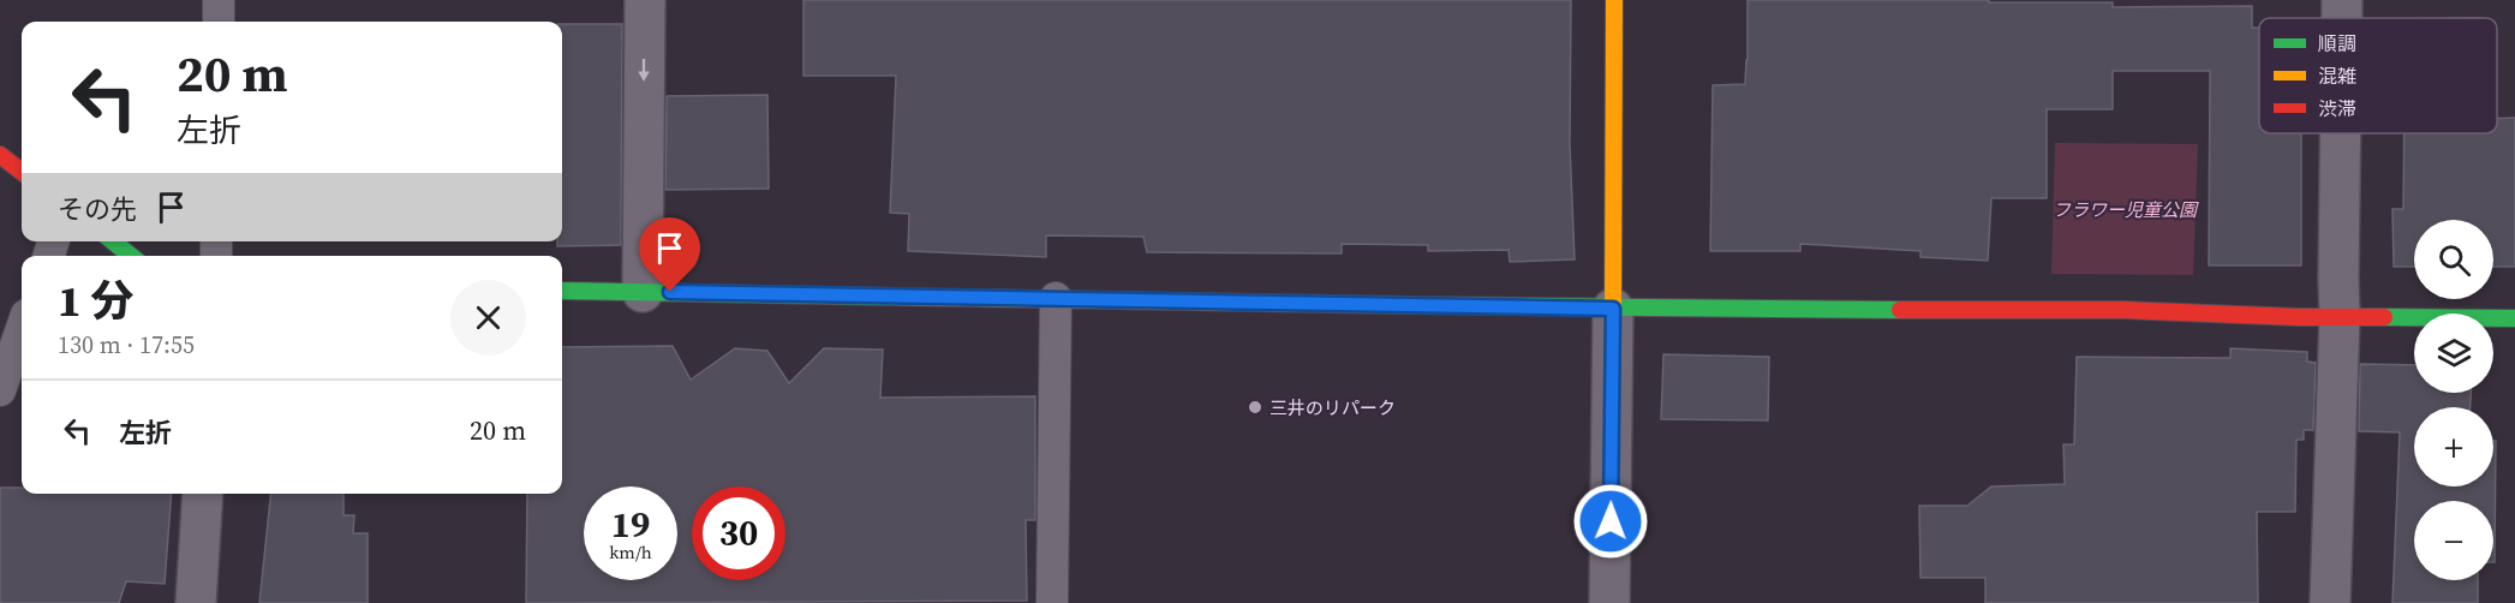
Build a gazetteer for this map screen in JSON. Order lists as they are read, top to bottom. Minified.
{"parks":["フラワー児童公園"],"places":["三井のリパーク"],"legend":["順調","混雑","渋滞"],"page":{"turn":["20 m","左折"],"then":"その先","map_buttons":["+","−"],"heading":["1 分","130 m · 17:55"],"list":[{"name":"左折","value":"20 m"}],"speed":"19 km/h","limit":"30"}}
